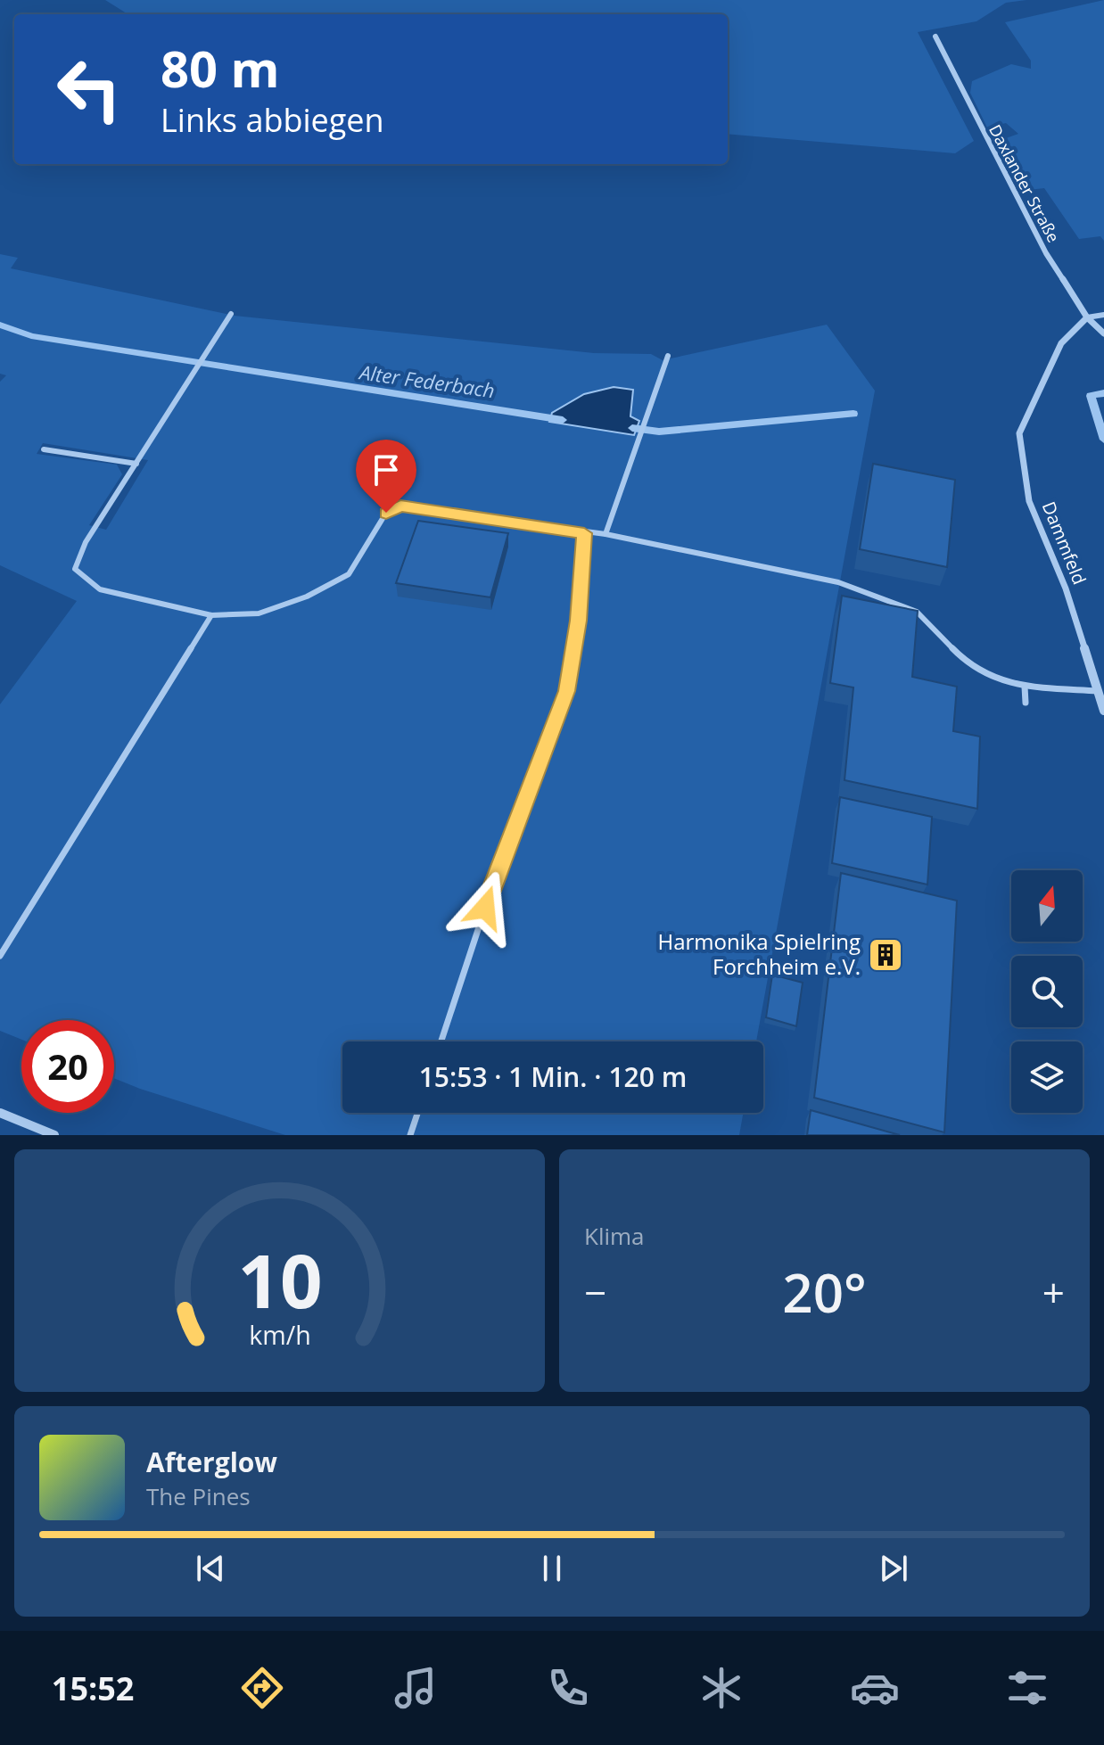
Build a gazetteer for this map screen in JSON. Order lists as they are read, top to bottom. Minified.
{"streets":{"street":["Daxlander Straße","Dammfeld"]},"crossings":[["Daxlander Straße","Dammfeld"]],"water":["Alter Federbach"],"places":{"building":["Harmonika Spielring Forchheim e.V."]},"north":"top","page":{"turn":["80 m","Links abbiegen"],"limit":"20","trip":"15:53 · 1 Min. · 120 m","tile":"Klima","heat":["−","20°","+"],"song":["Afterglow","The Pines"],"tabs":"15:52","gauge":["10","km/h"]}}
